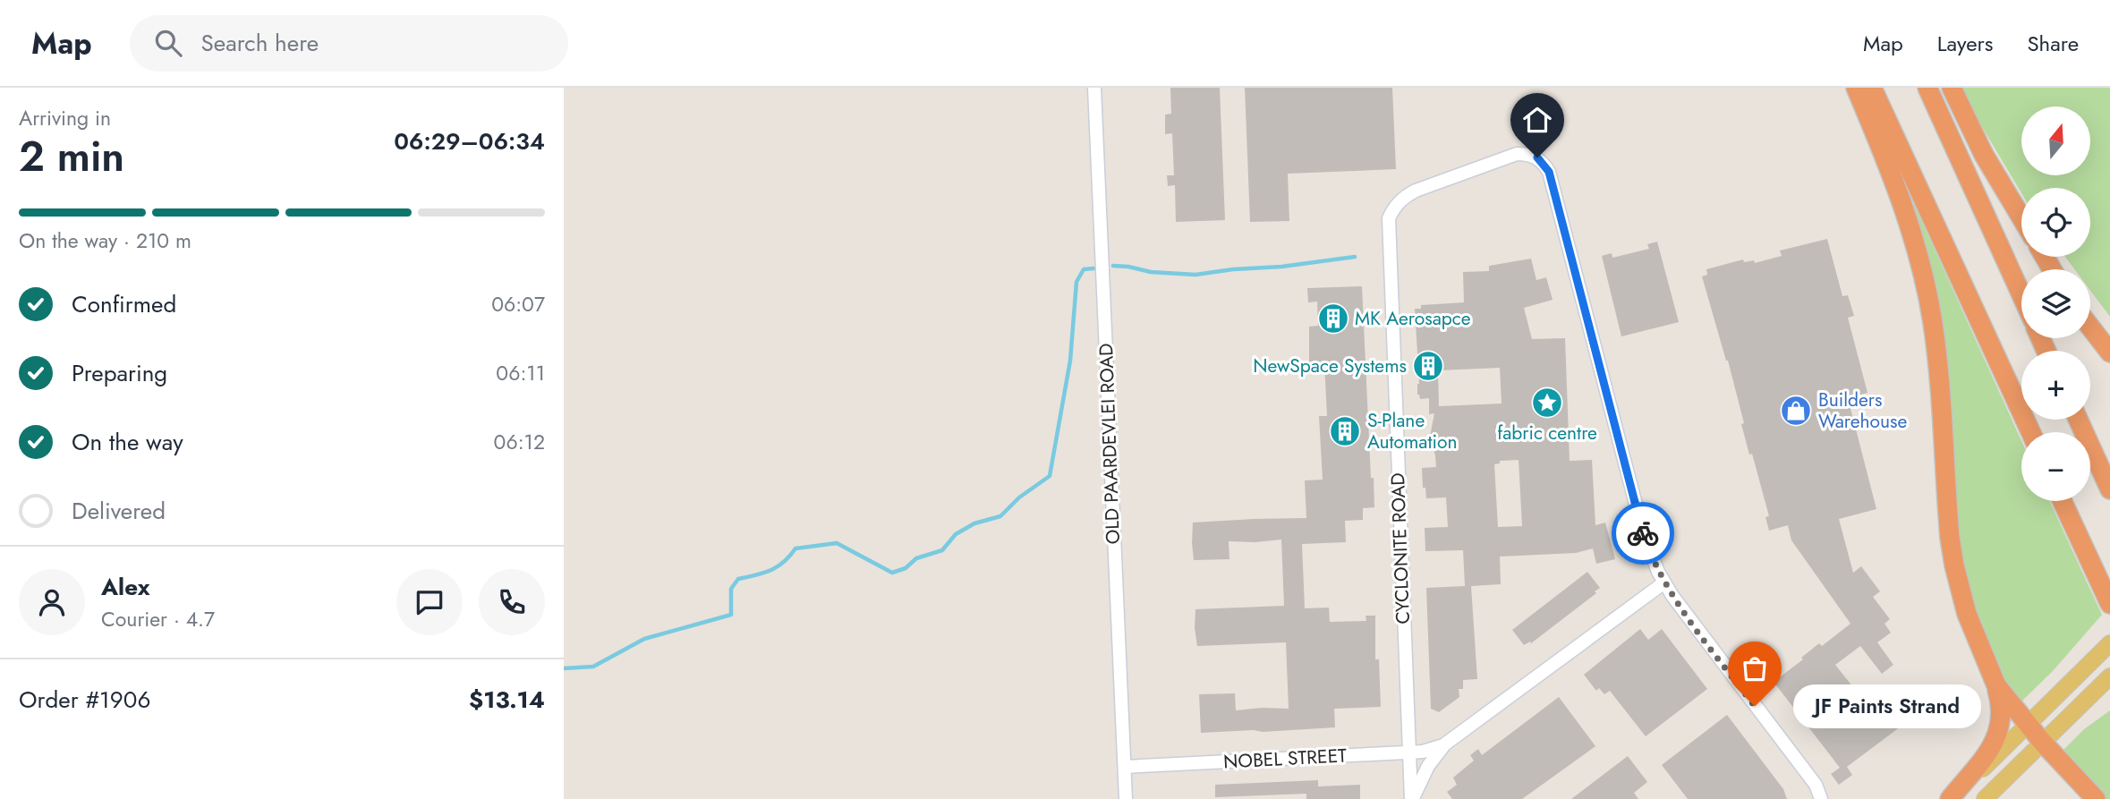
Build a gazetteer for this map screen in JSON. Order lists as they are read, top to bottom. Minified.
{"streets":{"street":["OLD PAARDEVLEI ROAD","CYCLONITE ROAD","NOBEL STREET"]},"crossings":[["OLD PAARDEVLEI ROAD","NOBEL STREET"],["CYCLONITE ROAD","NOBEL STREET"]],"places":{"building":["MK Aerosapce","NewSpace Systems","S-Plane Automation"],"place":["fabric centre"],"shop":["Builders Warehouse"],"other":["JF Paints Strand"]},"north":"top","page":{"header":"Map","search":"Search here","nav":["Map","Layers","Share"],"heading":["2 min","Arriving in","06:29–06:34"],"panel":["Alex","Courier · 4.7","Order #1906","$13.14"],"map_buttons":["+","−"],"bar":"On the way · 210 m","list":[["Confirmed","06:07"],["Preparing","06:11"],["On the way","06:12"],"Delivered"],"bubble":"JF Paints Strand"}}
